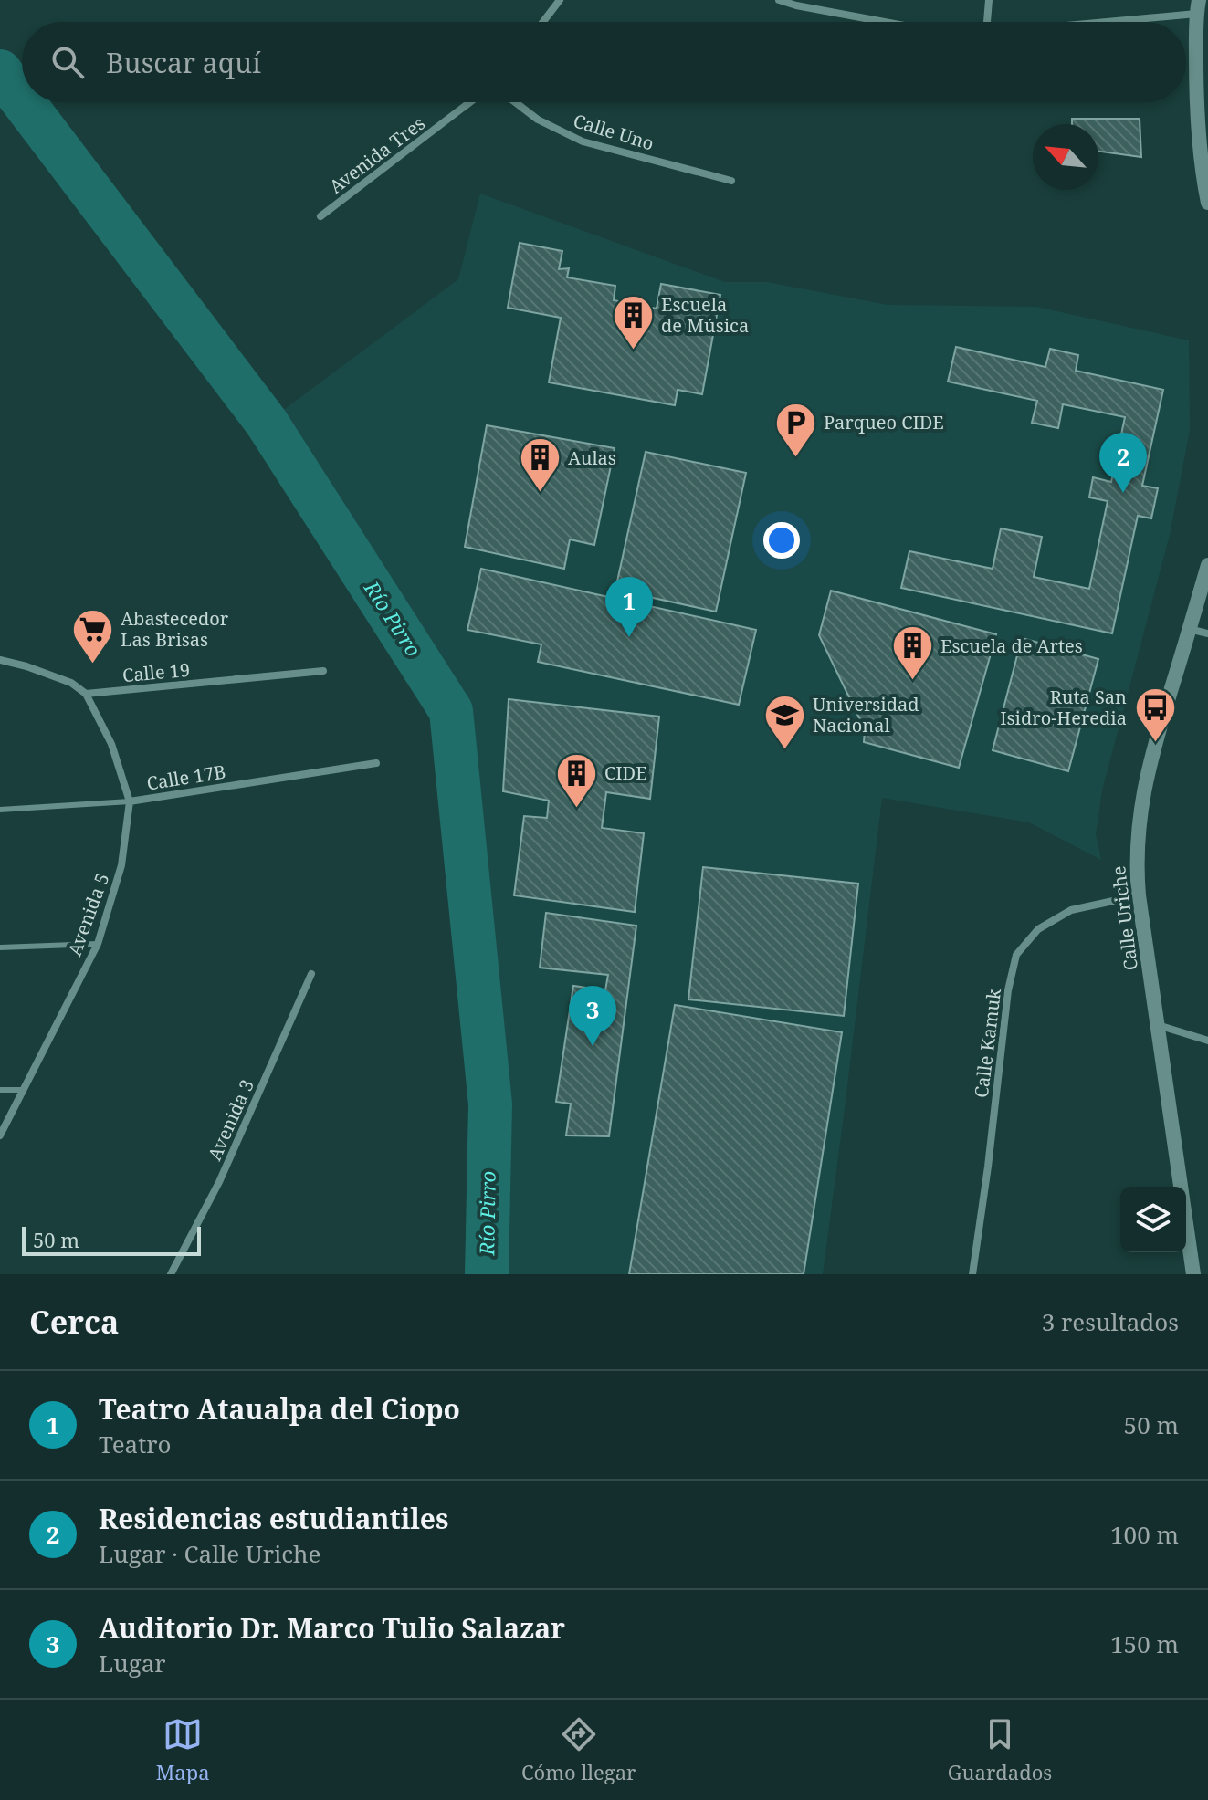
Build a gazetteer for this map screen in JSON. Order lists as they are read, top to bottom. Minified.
{"streets":{"main road":["Calle Uriche"],"street":["Calle Uno","Avenida Tres","Calle 19","Calle 17B","Avenida 5","Calle Kamuk","Avenida 3"]},"crossings":[["Calle 19","Avenida 5"],["Calle 17B","Avenida 5"],["Calle Uriche","Calle Kamuk"]],"water":["Río Pirro"],"places":{"building":["Escuela de Música","Aulas","Escuela de Artes","CIDE"],"parking":["Parqueo CIDE"],"supermarket":["Abastecedor Las Brisas"],"bus stop":["Ruta San Isidro-Heredia"],"school or university":["Universidad Nacional"]},"scale_bar":"50 m","north":"top left","page":{"search":"Buscar aquí","pins":["2","1","3"],"scale":"50 m","heading":["Cerca","3 resultados"],"list":[{"mark":"1","name":"Teatro Ataualpa del Ciopo","note":"Teatro","value":"50 m"},{"mark":"2","name":"Residencias estudiantiles","note":"Lugar · Calle Uriche","value":"100 m"},{"mark":"3","name":"Auditorio Dr. Marco Tulio Salazar","note":"Lugar","value":"150 m"}],"nav":["Mapa","Cómo llegar","Guardados"]}}
